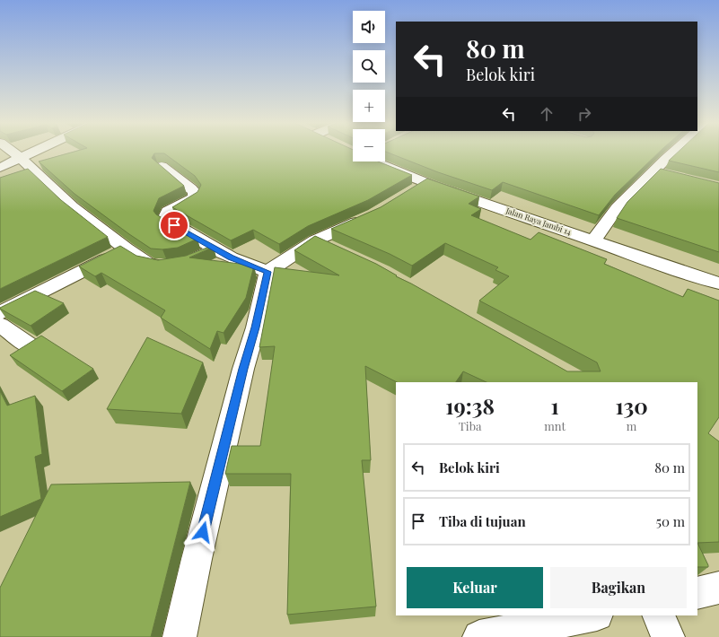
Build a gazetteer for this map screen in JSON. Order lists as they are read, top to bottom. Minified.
{"streets":{"street":["Jalan Raya Jambi 14"]},"page":{"map_buttons":["+","−"],"turn":["80 m","Belok kiri"],"eta":["19:38","Tiba","1","mnt","130","m"],"list":[{"name":"Belok kiri","value":"80 m"},{"name":"Tiba di tujuan","value":"50 m"}],"buttons":["Keluar","Bagikan"]}}
